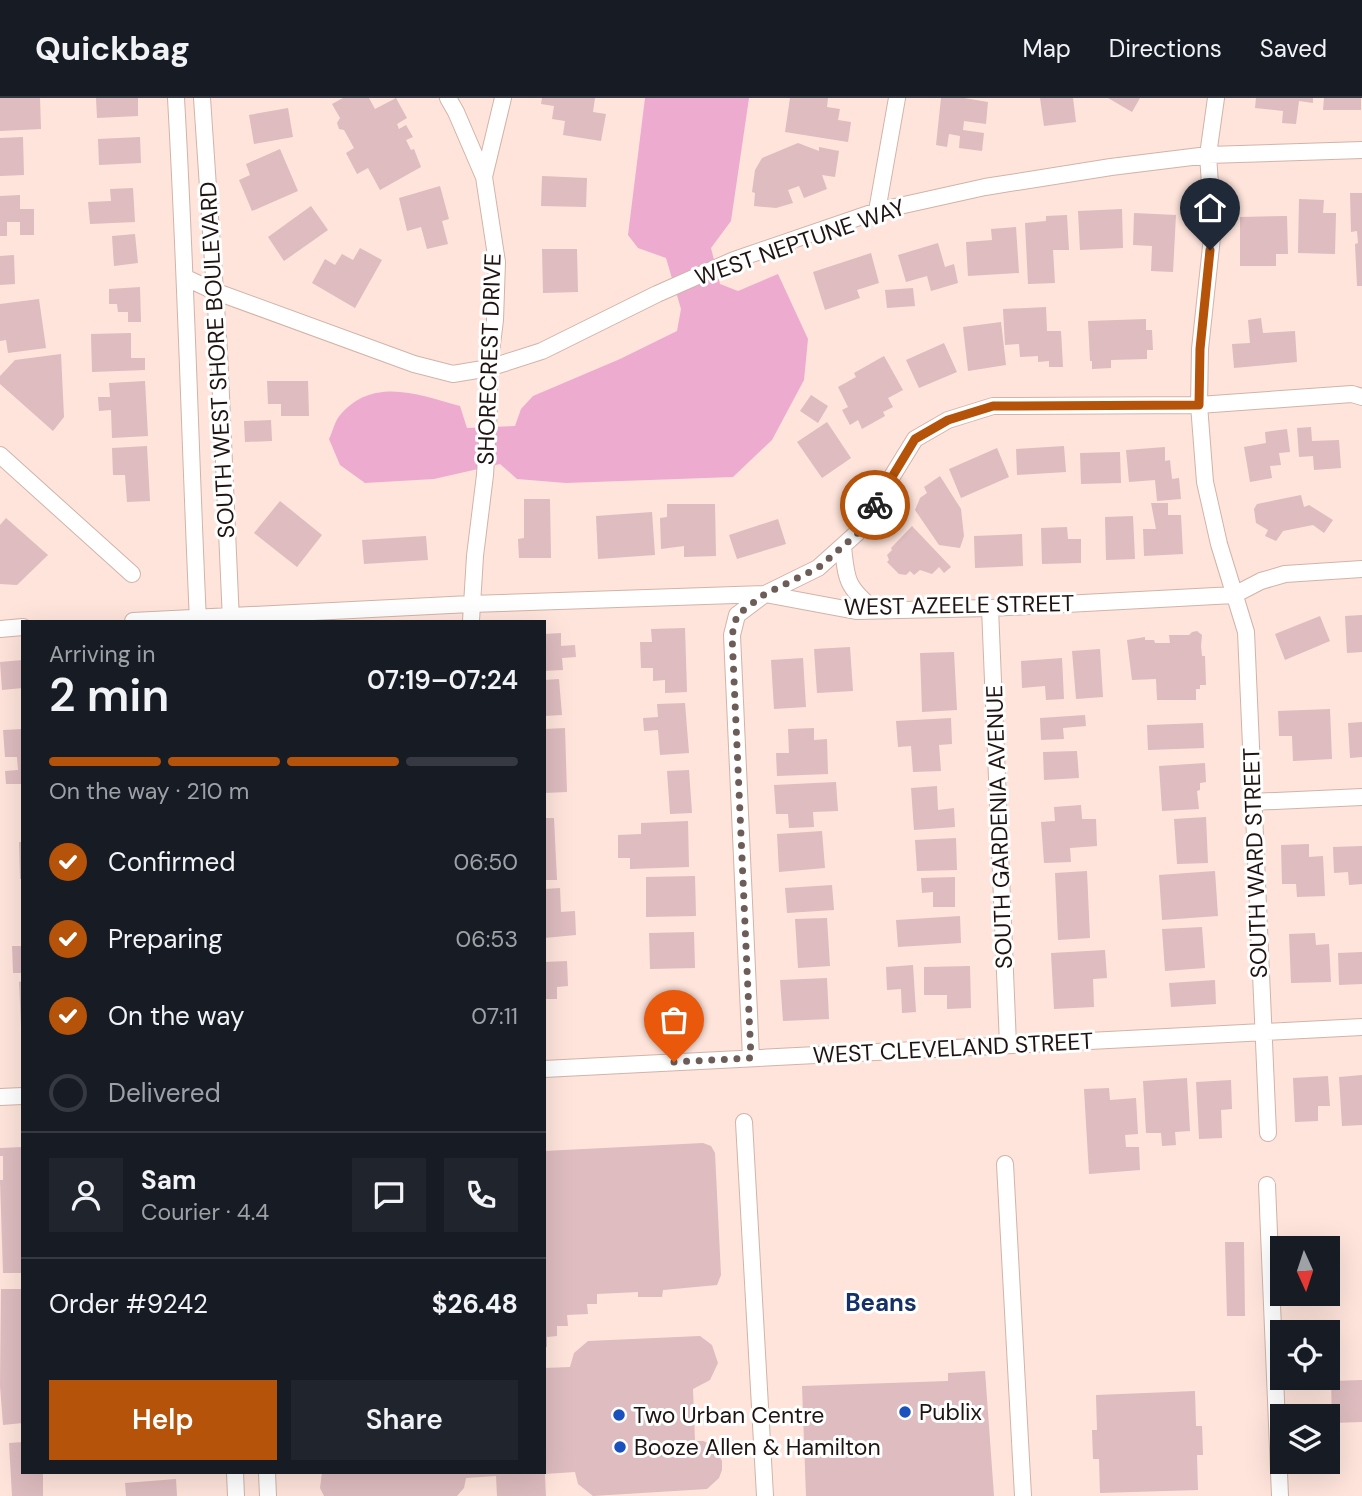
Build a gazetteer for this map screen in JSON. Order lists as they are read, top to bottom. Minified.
{"streets":{"street":["WEST NEPTUNE WAY","SHORECREST DRIVE","SOUTH WEST SHORE BOULEVARD","WEST AZEELE STREET","SOUTH GARDENIA AVENUE","SOUTH WARD STREET","WEST CLEVELAND STREET"]},"crossings":[["WEST NEPTUNE WAY","SHORECREST DRIVE"],["WEST NEPTUNE WAY","SOUTH WEST SHORE BOULEVARD"],["WEST NEPTUNE WAY","SOUTH WARD STREET"],["SHORECREST DRIVE","WEST AZEELE STREET"],["SOUTH WEST SHORE BOULEVARD","WEST AZEELE STREET"],["WEST AZEELE STREET","SOUTH GARDENIA AVENUE"],["WEST AZEELE STREET","SOUTH WARD STREET"],["SOUTH GARDENIA AVENUE","WEST CLEVELAND STREET"],["SOUTH WARD STREET","WEST CLEVELAND STREET"]],"districts":["Beans"],"places":["Publix","Two Urban Centre","Booze Allen & Hamilton"],"north":"bottom","page":{"header":"Quickbag","nav":["Map","Directions","Saved"],"heading":["2 min","Arriving in","07:19–07:24"],"panel":["Sam","Courier · 4.4","Order #9242","$26.48"],"bar":"On the way · 210 m","list":[["Confirmed","06:50"],["Preparing","06:53"],["On the way","07:11"],"Delivered"],"buttons":["Help","Share"]}}
